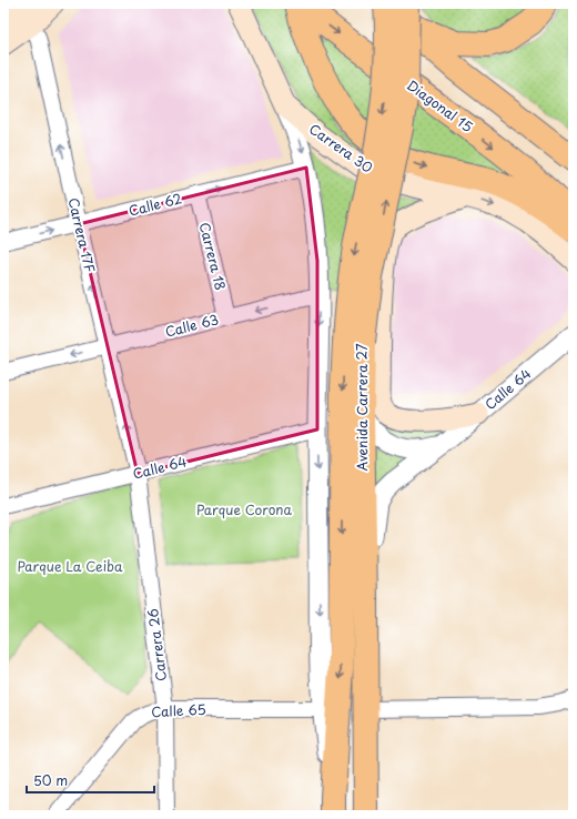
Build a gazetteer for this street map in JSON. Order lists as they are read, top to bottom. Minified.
{"streets":{"main road":["Diagonal 15","Carrera 30","Avenida Carrera 27"],"street":["Calle 62","Carrera 17F","Carrera 18","Calle 63","Calle 64","Carrera 26","Calle 65"]},"crossings":[["Carrera 30","Avenida Carrera 27"],["Calle 62","Carrera 17F"],["Calle 62","Carrera 18"],["Calle 62","Avenida Carrera 27"],["Carrera 17F","Calle 63"],["Carrera 17F","Calle 64"],["Carrera 17F","Carrera 26"],["Carrera 18","Calle 63"],["Calle 63","Avenida Carrera 27"],["Calle 64","Avenida Carrera 27"],["Calle 64","Carrera 26"],["Avenida Carrera 27","Calle 65"],["Carrera 26","Calle 65"]],"one_way":["Calle 62","Carrera 17F","Calle 63"],"parks":["Parque Corona","Parque La Ceiba"],"scale_bar":"50 m"}
